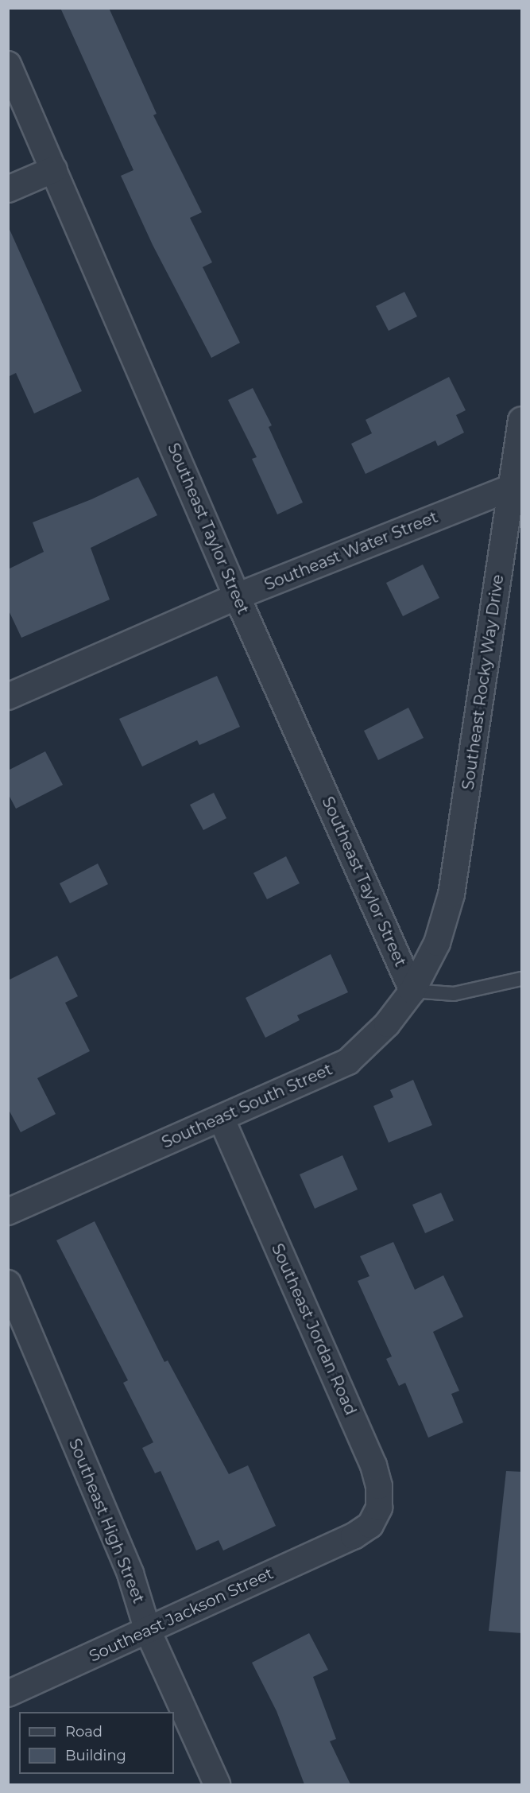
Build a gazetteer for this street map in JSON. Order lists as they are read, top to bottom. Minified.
{"streets":{"street":["Southeast Taylor Street","Southeast Water Street","Southeast Rocky Way Drive","Southeast South Street","Southeast Jordan Road","Southeast High Street","Southeast Jackson Street"]},"crossings":[["Southeast Taylor Street","Southeast Water Street"],["Southeast Taylor Street","Southeast South Street"],["Southeast Water Street","Southeast Rocky Way Drive"],["Southeast Rocky Way Drive","Southeast South Street"],["Southeast South Street","Southeast Jordan Road"],["Southeast Jordan Road","Southeast Jackson Street"],["Southeast High Street","Southeast Jackson Street"]],"legend":["Road","Building"]}
